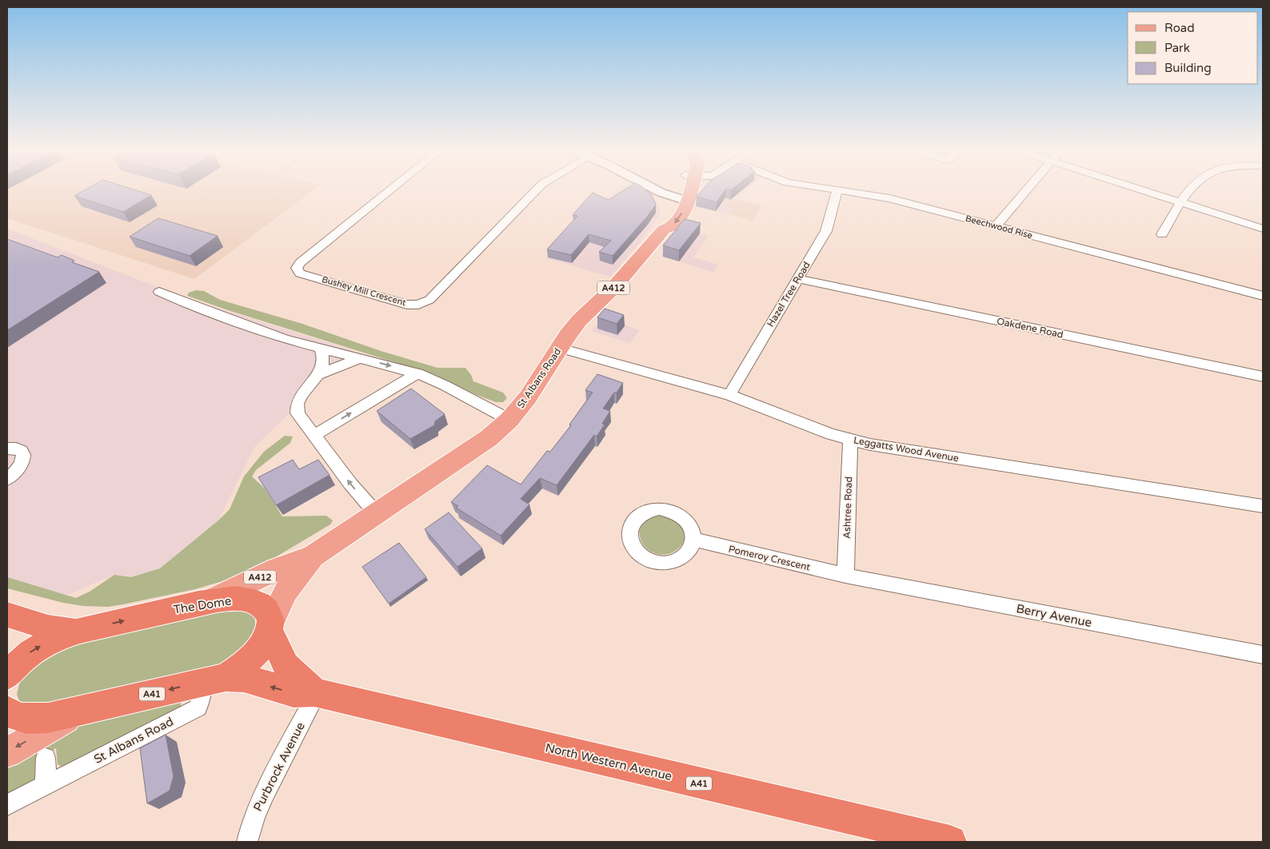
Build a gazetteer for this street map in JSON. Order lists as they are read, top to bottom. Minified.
{"streets":{"highway":["The Dome","A41","North Western Avenue"],"main road":["A412","St Albans Road"],"street":["Beechwood Rise","Bushey Mill Crescent","Hazel Tree Road","Oakdene Road","Leggatts Wood Avenue","Ashtree Road","Pomeroy Crescent","Berry Avenue","Purbrock Avenue"]},"crossings":[["Beechwood Rise","Hazel Tree Road"],["Hazel Tree Road","Oakdene Road"],["Hazel Tree Road","Leggatts Wood Avenue"],["St Albans Road","Leggatts Wood Avenue"],["St Albans Road","The Dome"],["St Albans Road","A41"],["St Albans Road","North Western Avenue"],["Leggatts Wood Avenue","Ashtree Road"],["Ashtree Road","Pomeroy Crescent"],["Ashtree Road","Berry Avenue"],["Pomeroy Crescent","Berry Avenue"],["The Dome","A41"],["A41","North Western Avenue"],["North Western Avenue","Purbrock Avenue"]],"legend":["Road","Park","Building"]}
